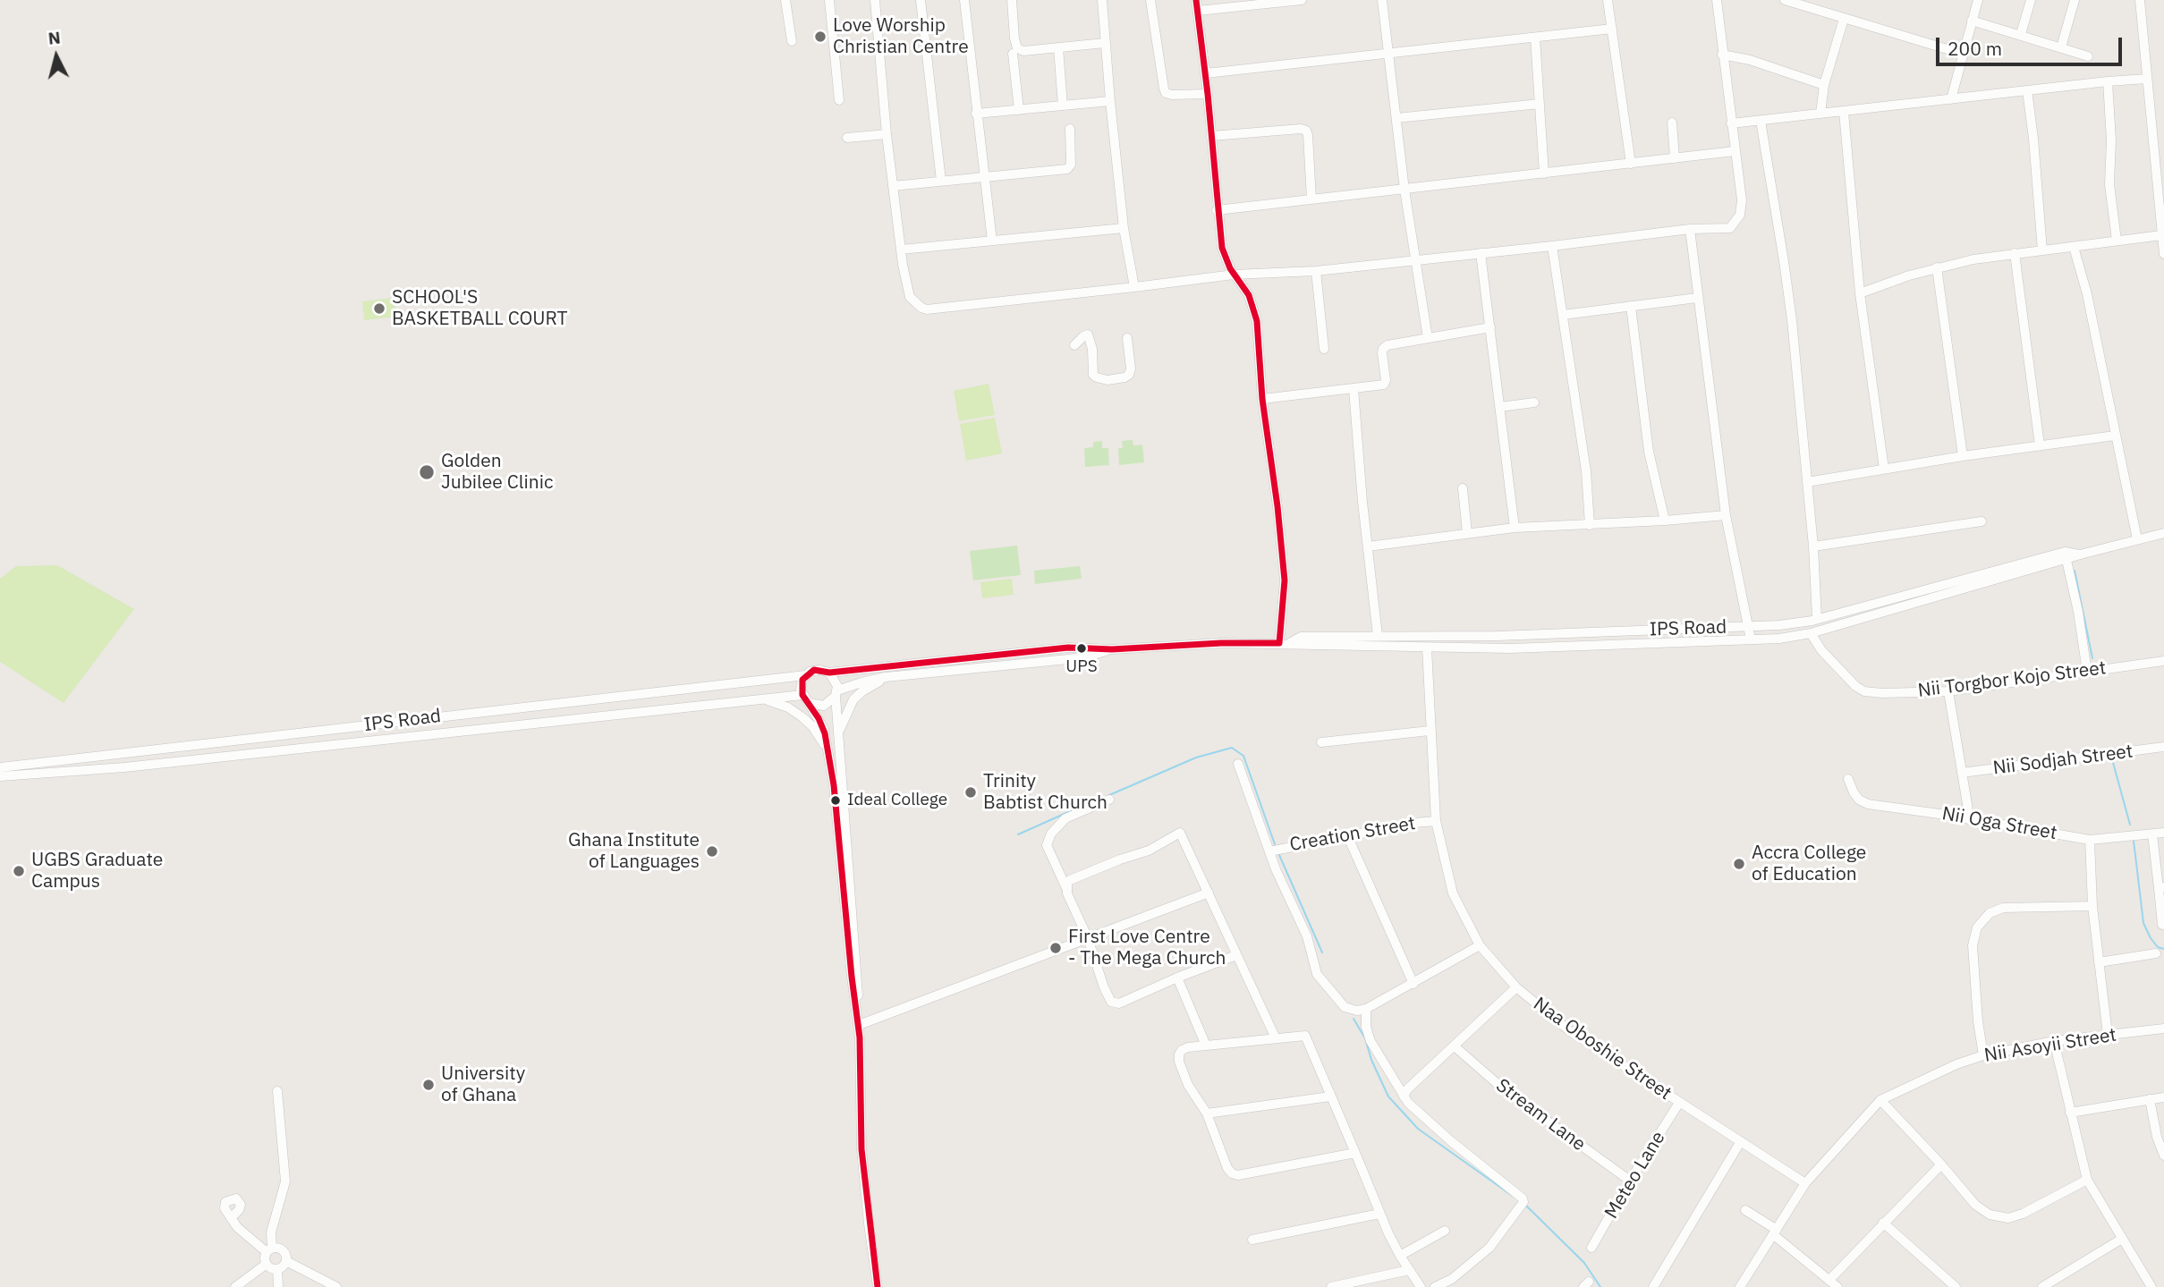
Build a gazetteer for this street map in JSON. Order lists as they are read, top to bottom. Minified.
{"streets":{"street":["IPS Road","Nii Torgbor Kojo Street","Nii Sodjah Street","Nii Oga Street","Creation Street","Nii Asoyii Street","Naa Oboshie Street","Stream Lane","Meteo Lane"]},"crossings":[["IPS Road","Nii Torgbor Kojo Street"],["IPS Road","Naa Oboshie Street"],["Creation Street","Naa Oboshie Street"],["Nii Asoyii Street","Naa Oboshie Street"],["Naa Oboshie Street","Meteo Lane"],["Stream Lane","Meteo Lane"]],"places":["Love Worship Christian Centre","SCHOOL'S BASKETBALL COURT","Golden Jubilee Clinic","UPS","Trinity Babtist Church","Ideal College","Ghana Institute of Languages","Accra College of Education","UGBS Graduate Campus","First Love Centre - The Mega Church","University of Ghana"],"scale_bar":"200 m","north":"top"}
